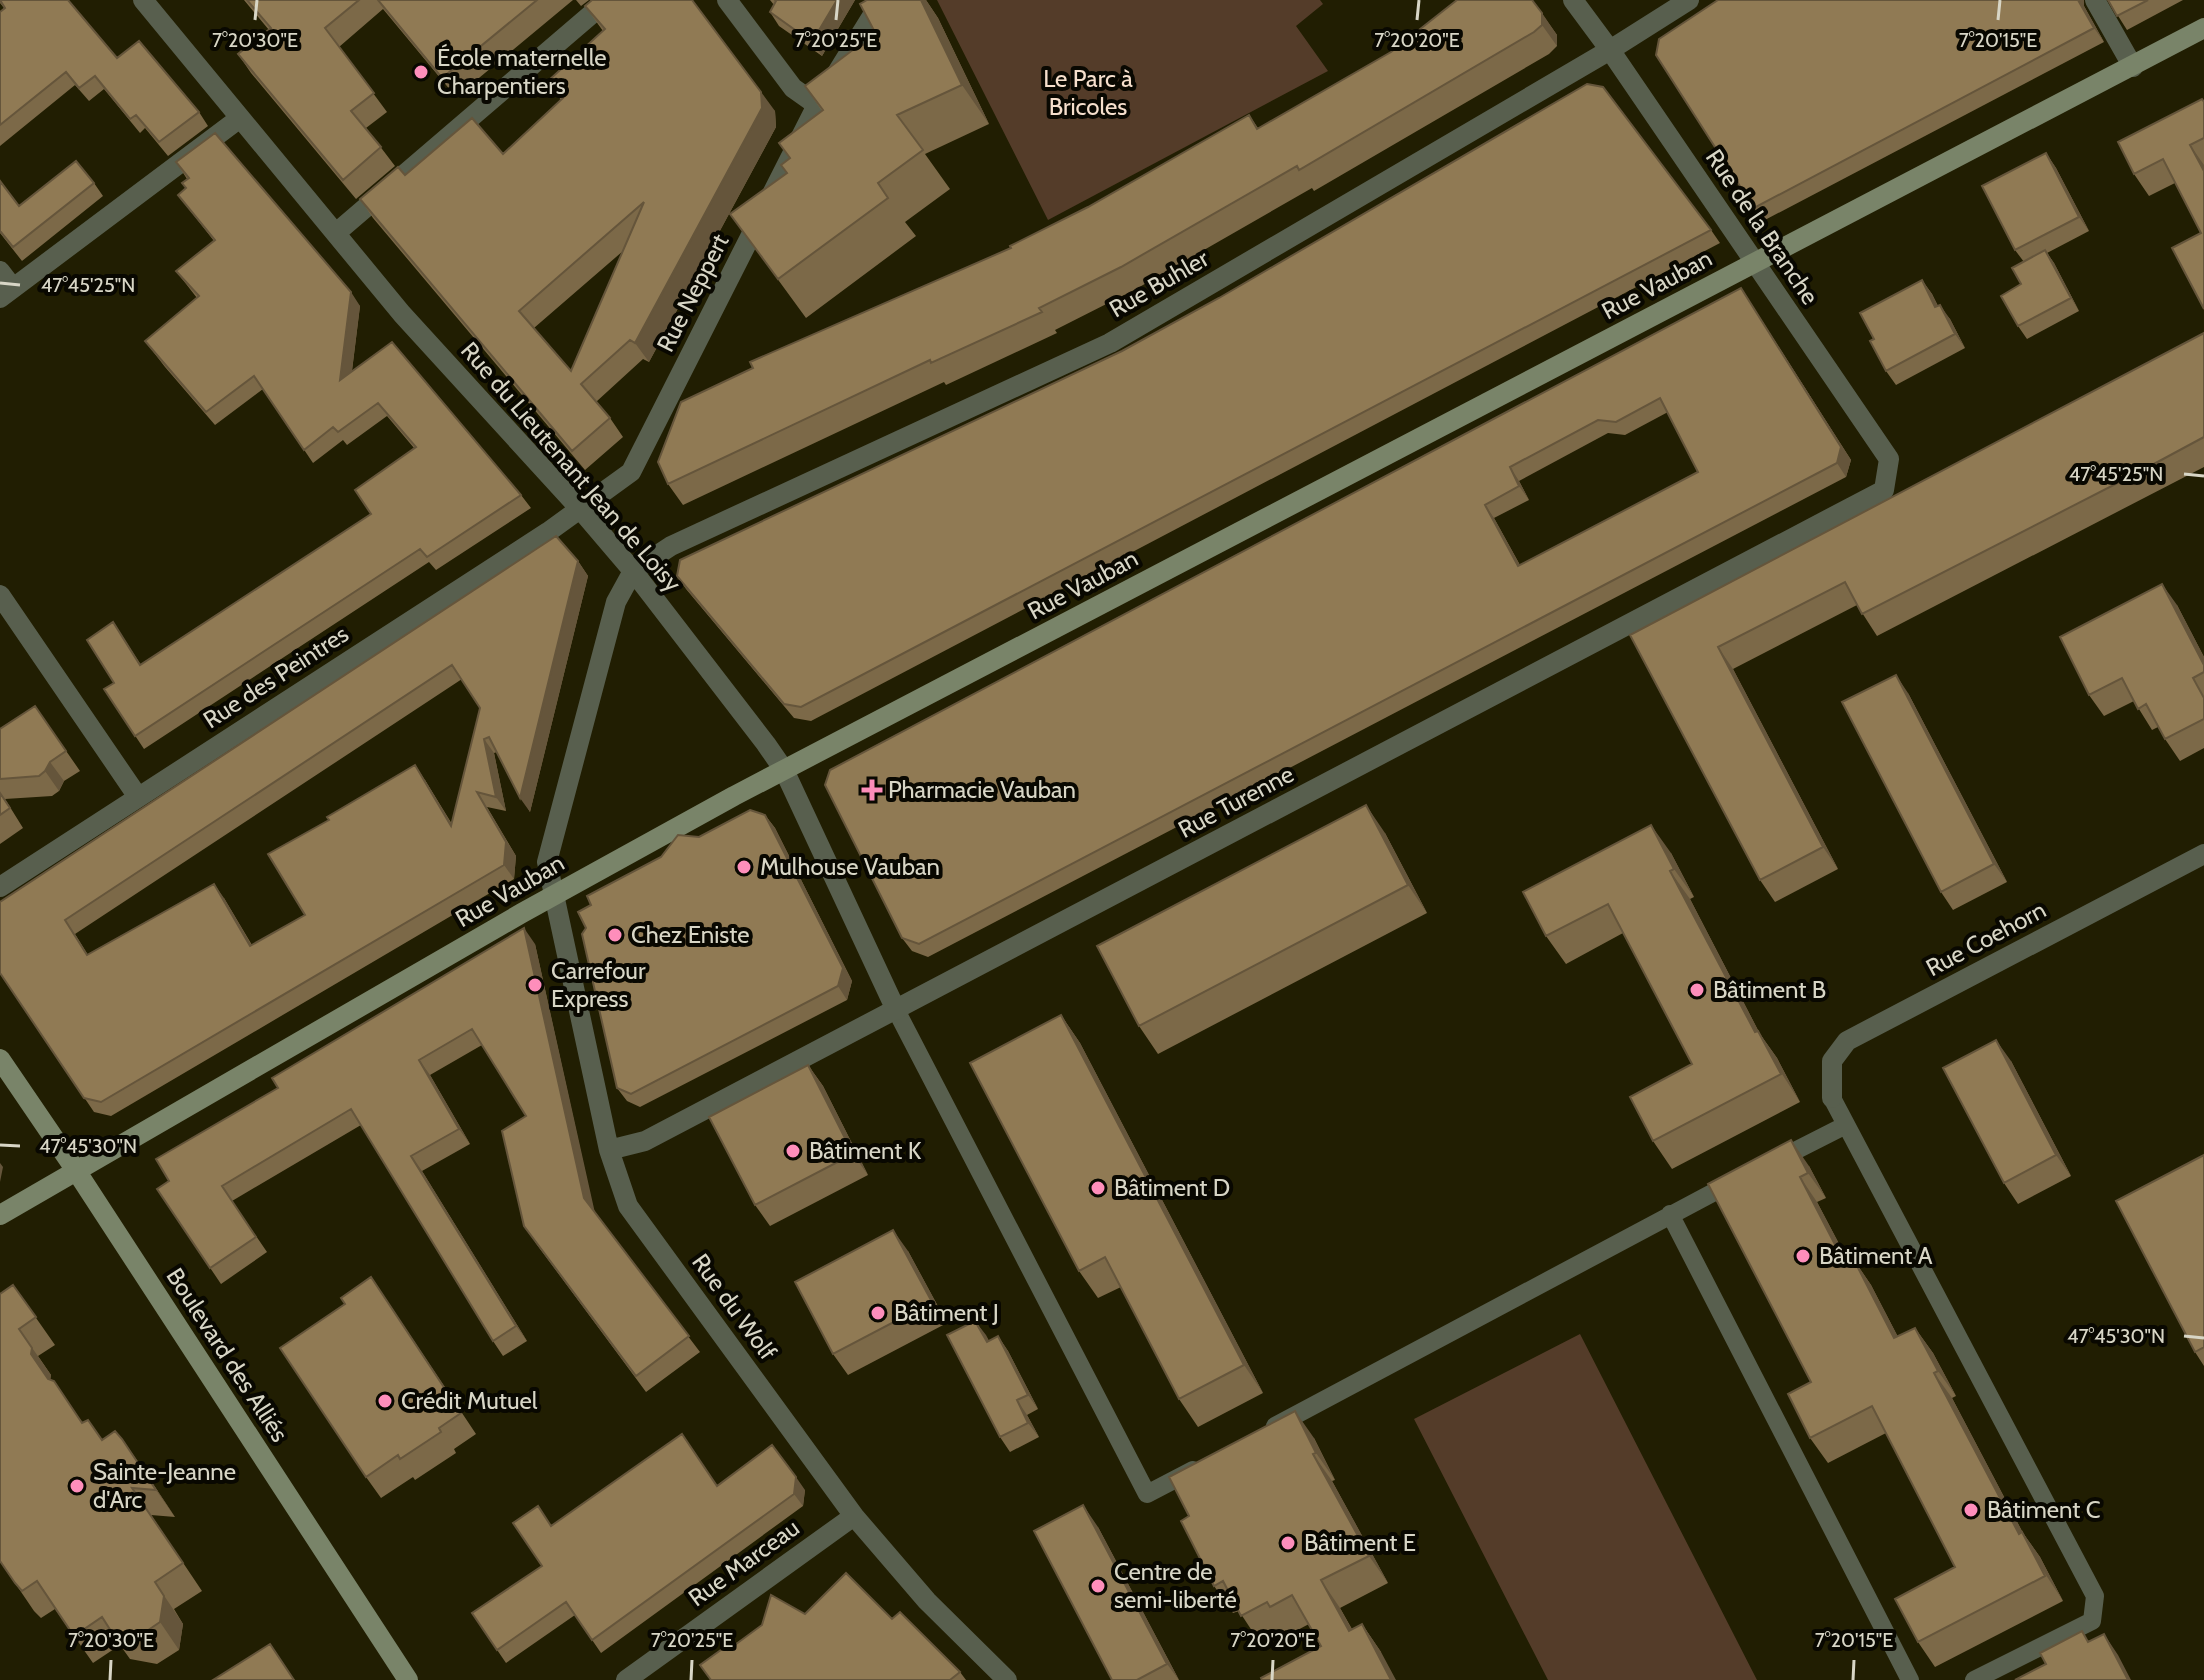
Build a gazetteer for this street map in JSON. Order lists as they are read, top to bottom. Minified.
{"streets":{"main road":["Rue Vauban","Boulevard des Alliés"],"street":["Rue de la Branche","Rue Buhler","Rue Neppert","Rue du Lieutenant Jean de Loisy","Rue des Peintres","Rue Turenne","Rue Coehorn","Rue du Wolf","Rue Marceau"]},"crossings":[["Rue de la Branche","Rue Buhler"],["Rue de la Branche","Rue Vauban"],["Rue de la Branche","Rue Turenne"],["Rue Buhler","Rue du Lieutenant Jean de Loisy"],["Rue Vauban","Rue du Lieutenant Jean de Loisy"],["Rue Vauban","Rue du Wolf"],["Rue Vauban","Boulevard des Alliés"],["Rue Neppert","Rue du Lieutenant Jean de Loisy"],["Rue Neppert","Rue des Peintres"],["Rue du Lieutenant Jean de Loisy","Rue des Peintres"],["Rue du Lieutenant Jean de Loisy","Rue Turenne"],["Rue Turenne","Rue du Wolf"],["Rue du Wolf","Rue Marceau"]],"parks":["Le Parc à Bricoles"],"places":{"other":["École maternelle Charpentiers","Mulhouse Vauban","Chez Eniste","Carrefour Express","Bâtiment B","Bâtiment K","Bâtiment D","Bâtiment A","Bâtiment J","Crédit Mutuel","Sainte-Jeanne d'Arc","Bâtiment C","Bâtiment E","Centre de semi-liberté"],"health":["Pharmacie Vauban"]},"coordinates":["7°20'30\"E","7°20'25\"E","7°20'20\"E","7°20'15\"E","47°45'25\"N","47°45'30\"N"]}
